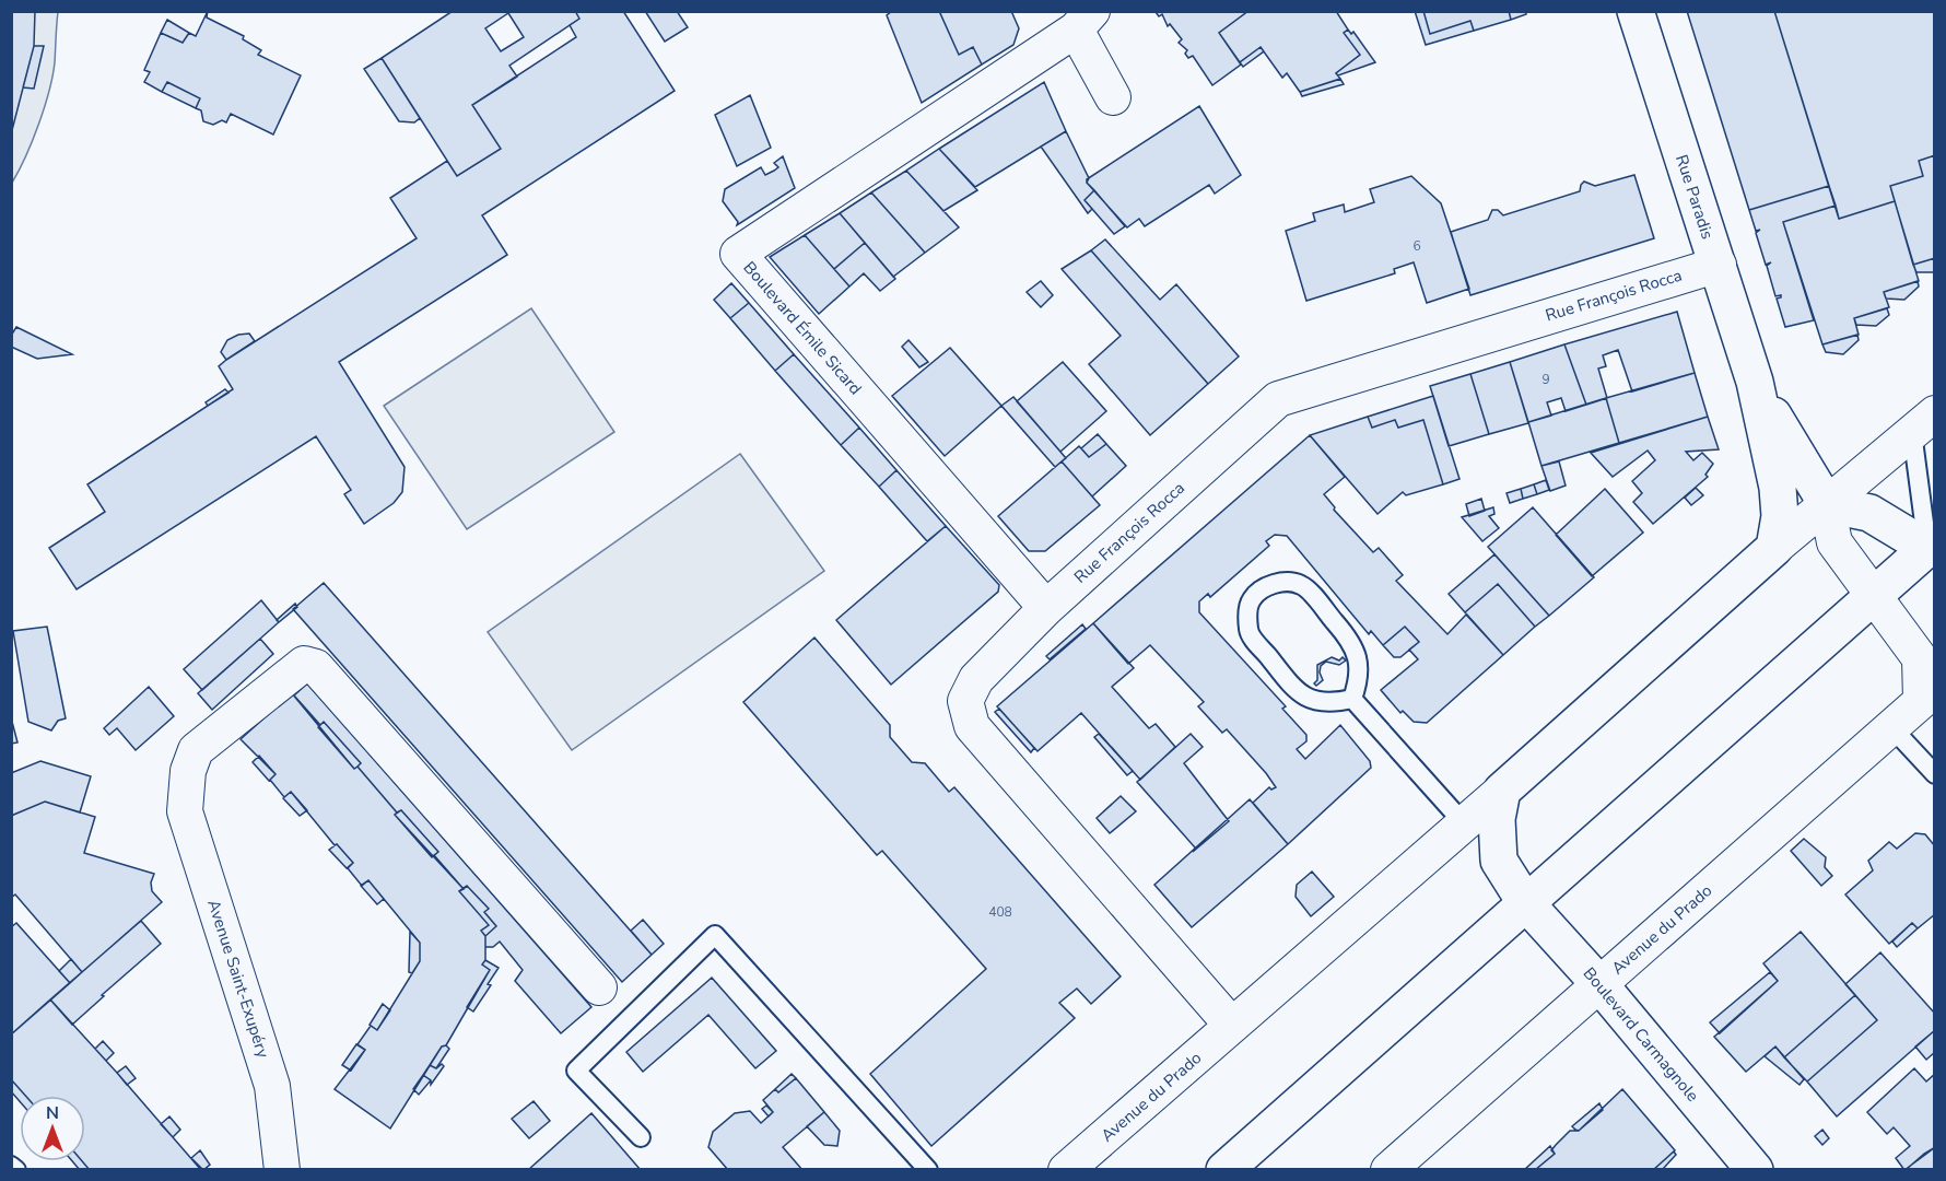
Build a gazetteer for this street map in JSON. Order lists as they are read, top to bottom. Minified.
{"streets":{"street":["Rue Paradis","Rue François Rocca","Boulevard Émile Sicard","Avenue du Prado","Avenue Saint-Exupéry","Boulevard Carmagnole"]},"crossings":[["Rue Paradis","Rue François Rocca"],["Rue Paradis","Avenue du Prado"],["Rue François Rocca","Boulevard Émile Sicard"],["Rue François Rocca","Avenue du Prado"],["Avenue du Prado","Boulevard Carmagnole"]],"house_numbers":["6","9","408"],"north":"top"}
